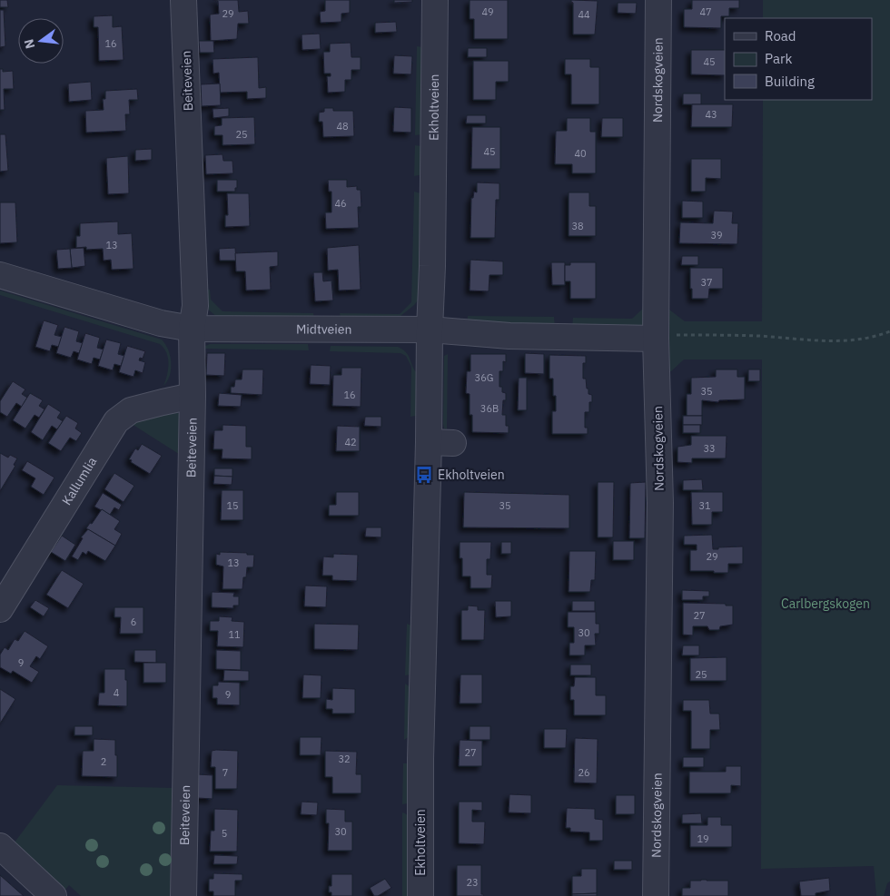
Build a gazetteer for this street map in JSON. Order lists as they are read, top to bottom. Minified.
{"streets":{"street":["Beiteveien","Nordskogveien","Ekholtveien","Midtveien","Kallumlia"]},"crossings":[["Beiteveien","Midtveien"],["Beiteveien","Kallumlia"],["Nordskogveien","Midtveien"],["Ekholtveien","Midtveien"]],"parks":["Carlbergskogen"],"places":{"bus stop":["Ekholtveien"]},"house_numbers":["49","47","29","44","16","45","43","48","25","45","40","46","38","39","13","37","36G","35","16","36B","42","33","15","35","31","29","13","27","6","30","11","9","25","4","9","27","32","2","7","26","30","5","19","23"],"legend":["Road","Park","Building"],"north":"left"}
